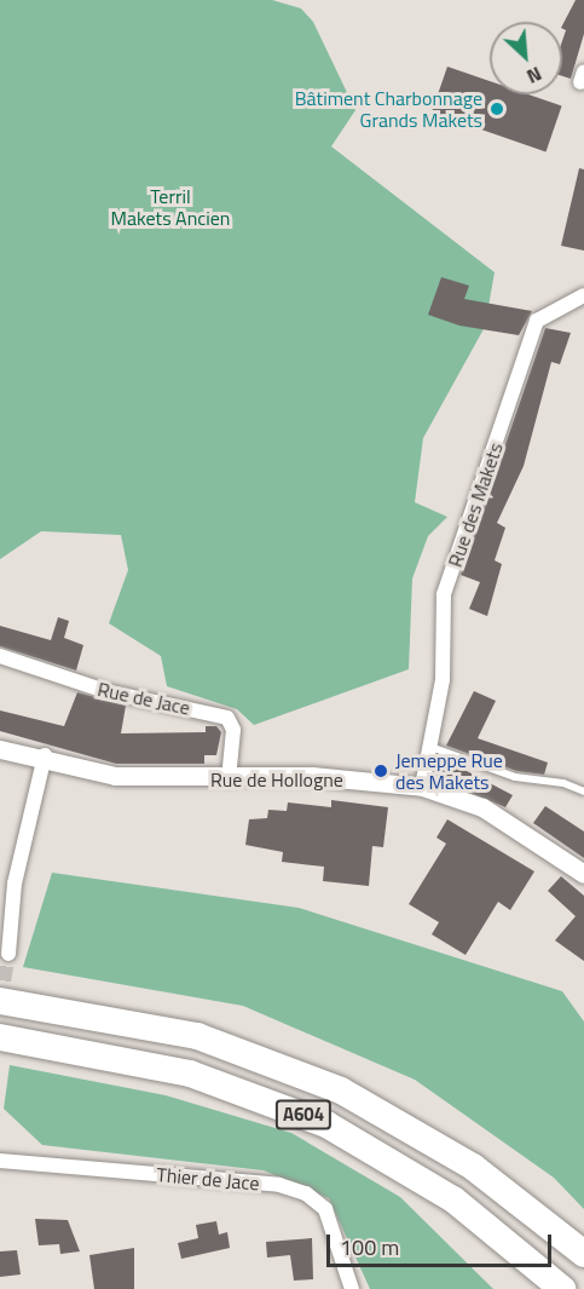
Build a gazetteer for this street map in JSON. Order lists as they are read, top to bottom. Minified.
{"streets":{"highway":["A604"],"street":["Rue des Makets","Rue de Jace","Rue de Hollogne","Thier de Jace"]},"crossings":[["Rue des Makets","Rue de Hollogne"],["Rue de Jace","Rue de Hollogne"]],"parks":["Terril Makets Ancien"],"places":["Bâtiment Charbonnage Grands Makets","Jemeppe Rue des Makets"],"scale_bar":"100 m","north":"bottom right"}
